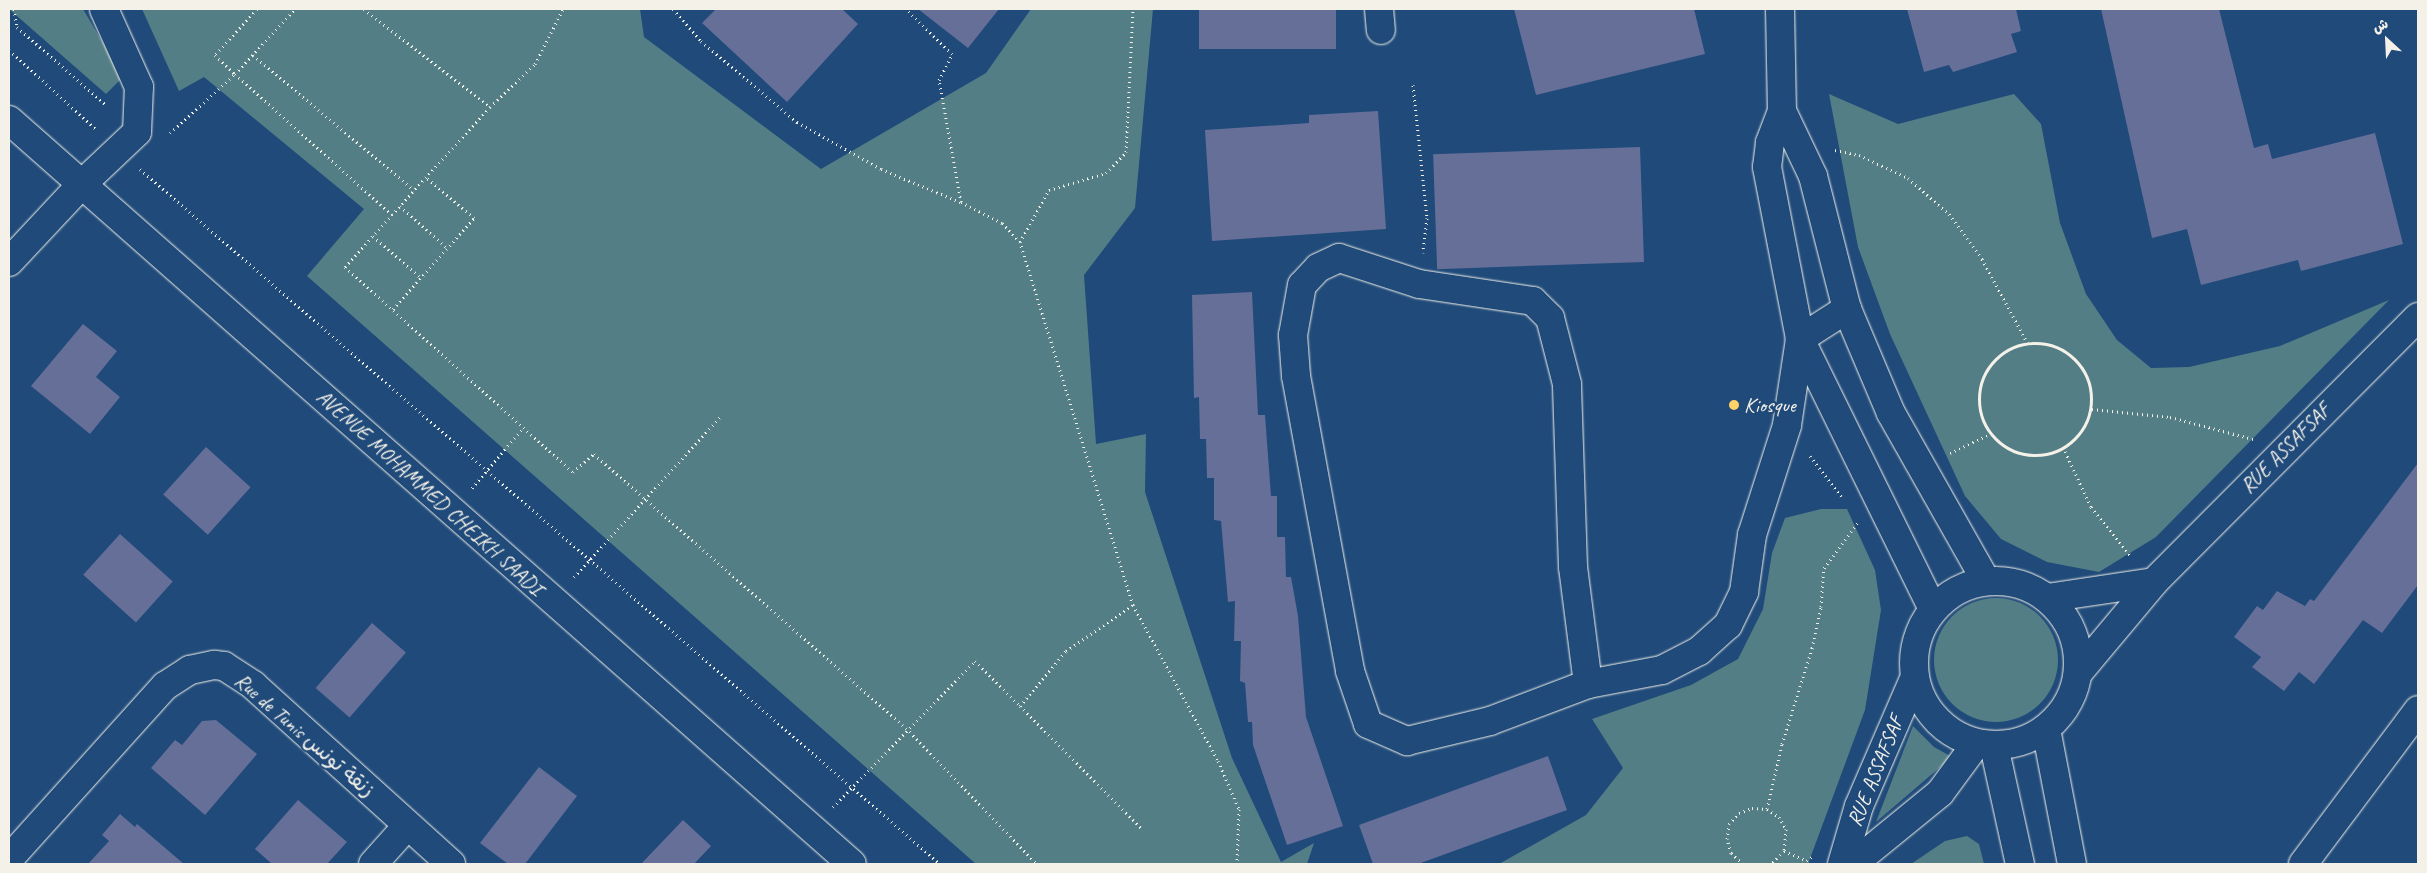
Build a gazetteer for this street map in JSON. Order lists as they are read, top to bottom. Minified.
{"streets":{"street":["RUE ASSAFSAF","AVENUE MOHAMMED CHEIKH SAADI","Rue de Tunis زنقة تونس"]},"places":["Kiosque"],"north":"top left"}
